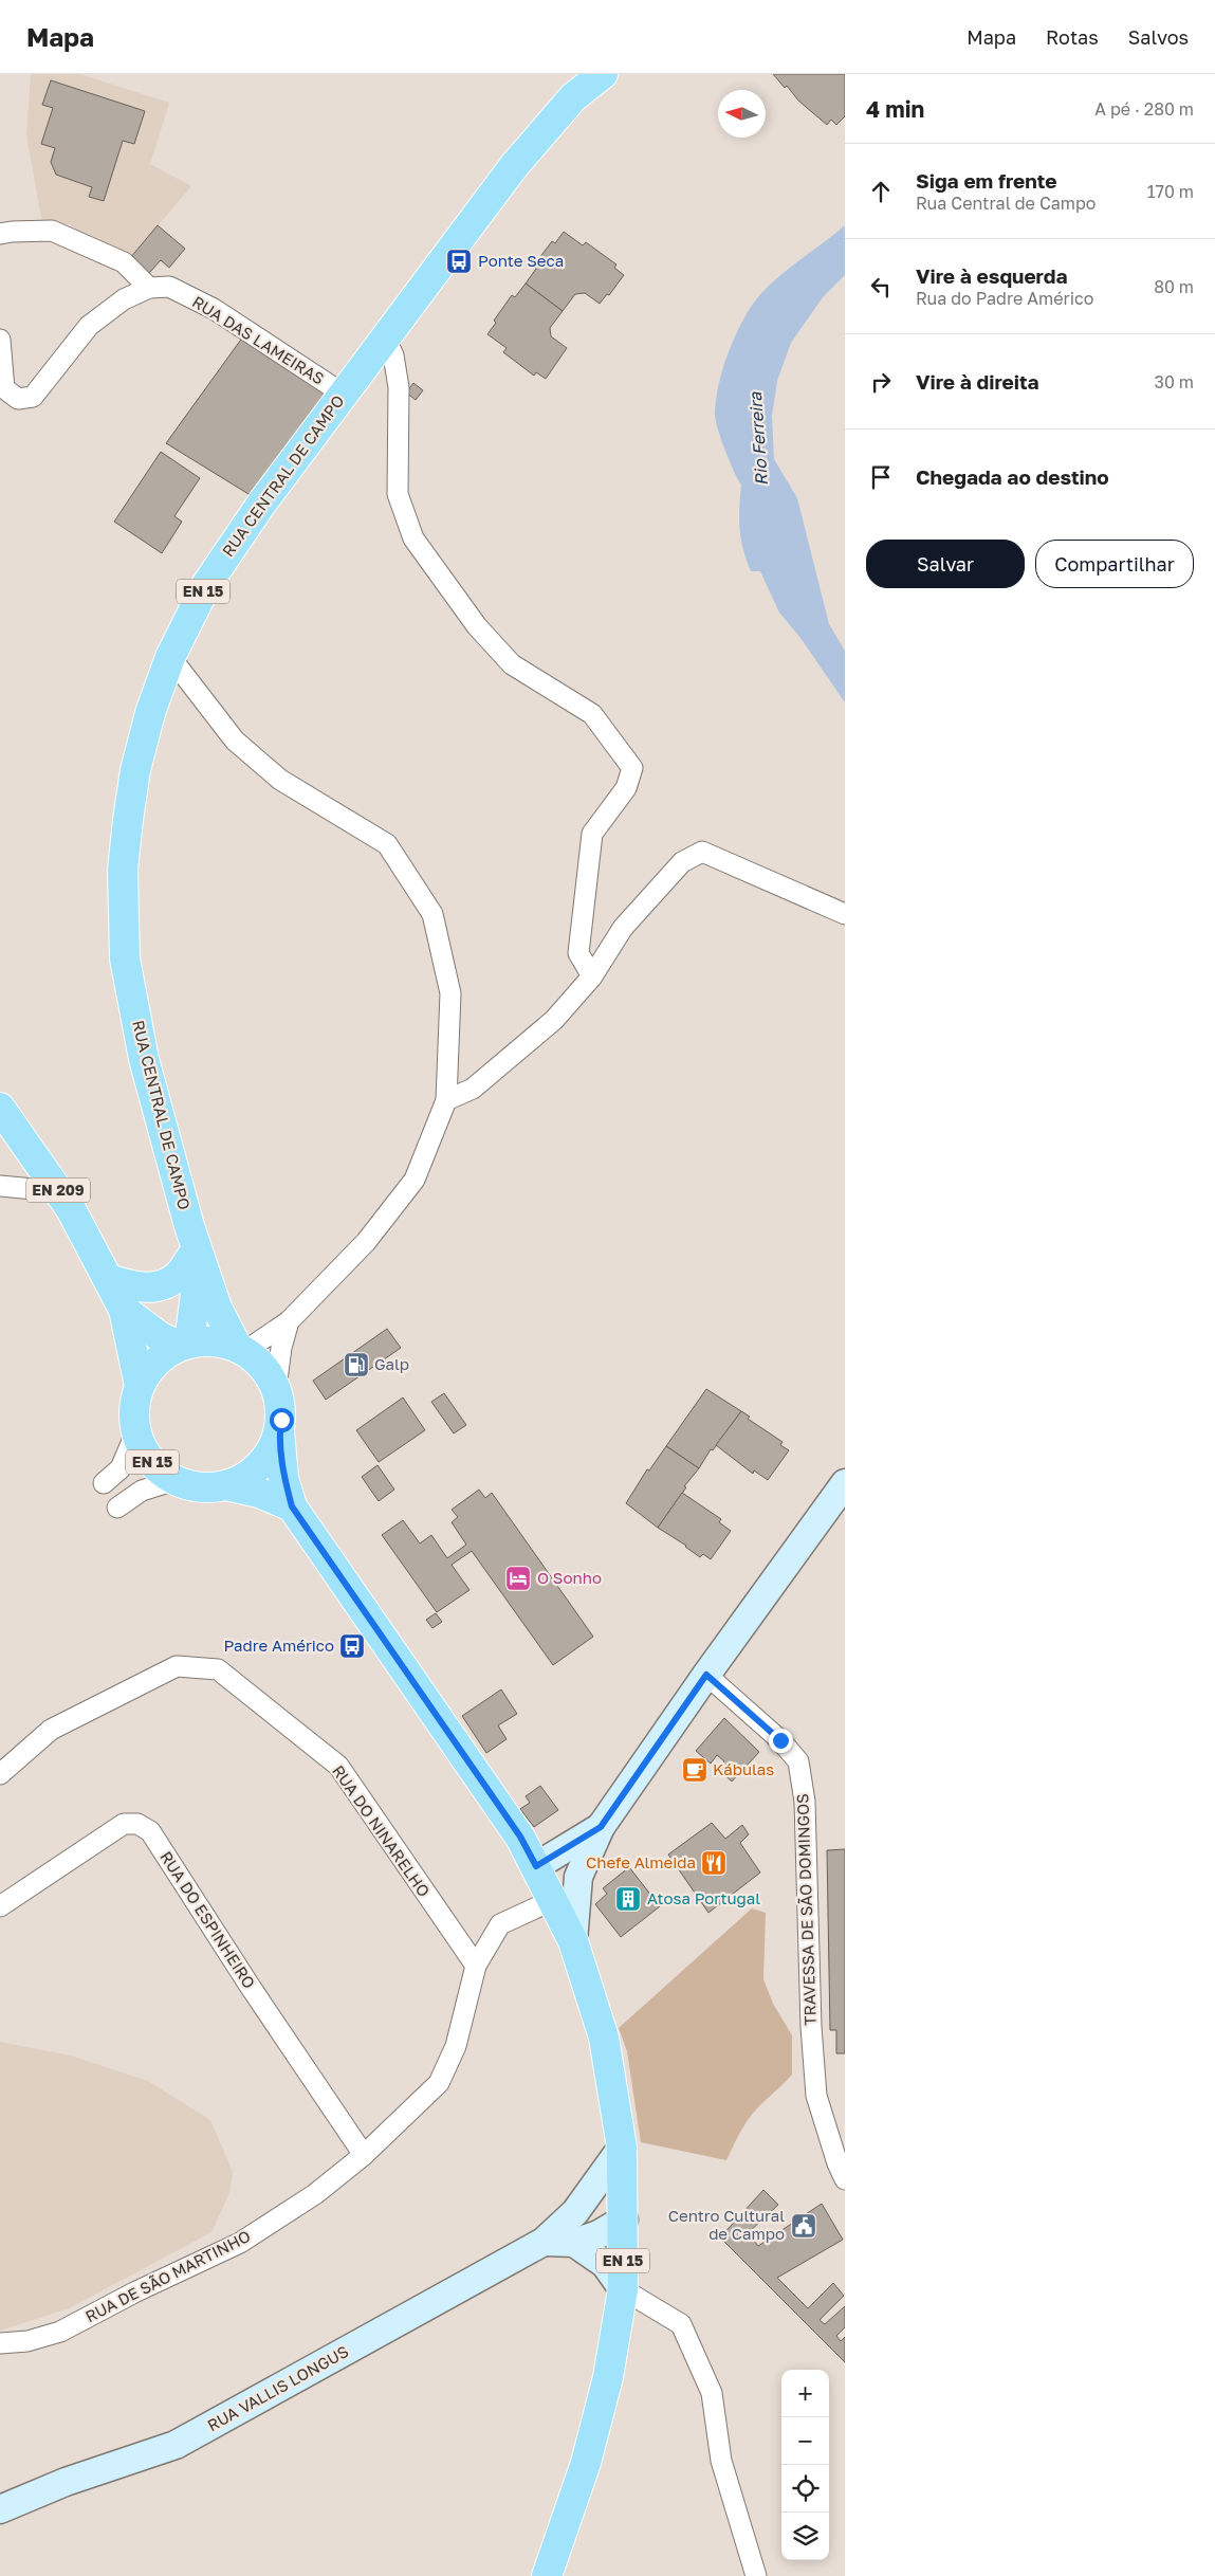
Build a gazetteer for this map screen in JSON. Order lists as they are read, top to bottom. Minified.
{"streets":{"main road":["RUA CENTRAL DE CAMPO","EN 15","EN 209"],"street":["RUA DAS LAMEIRAS","RUA DO NINARELHO","TRAVESSA DE SÃO DOMINGOS","RUA DO ESPINHEIRO","RUA DE SÃO MARTINHO","RUA VALLIS LONGUS"]},"crossings":[["RUA DAS LAMEIRAS","RUA CENTRAL DE CAMPO"],["RUA CENTRAL DE CAMPO","EN 15"],["RUA CENTRAL DE CAMPO","EN 209"],["EN 15","EN 209"],["EN 15","RUA DE SÃO MARTINHO"],["EN 15","RUA VALLIS LONGUS"],["RUA DO NINARELHO","RUA DE SÃO MARTINHO"],["RUA DO ESPINHEIRO","RUA DE SÃO MARTINHO"]],"water":["Rio Ferreira"],"places":{"bus stop":["Ponte Seca","Padre Américo"],"fuel station":["Galp"],"hotel":["O Sonho"],"cafe":["Kábulas"],"restaurant":["Chefe Almeida"],"building":["Atosa Portugal"],"public building":["Centro Cultural de Campo"]},"north":"left","page":{"header":"Mapa","nav":["Mapa","Rotas","Salvos"],"heading":["4 min","A pé · 280 m"],"list":[["Siga em frente","Rua Central de Campo","170 m"],["Vire à esquerda","Rua do Padre Américo","80 m"],["Vire à direita","30 m"],"Chegada ao destino"],"buttons":["Salvar","Compartilhar"],"map_buttons":["+","−"]}}
